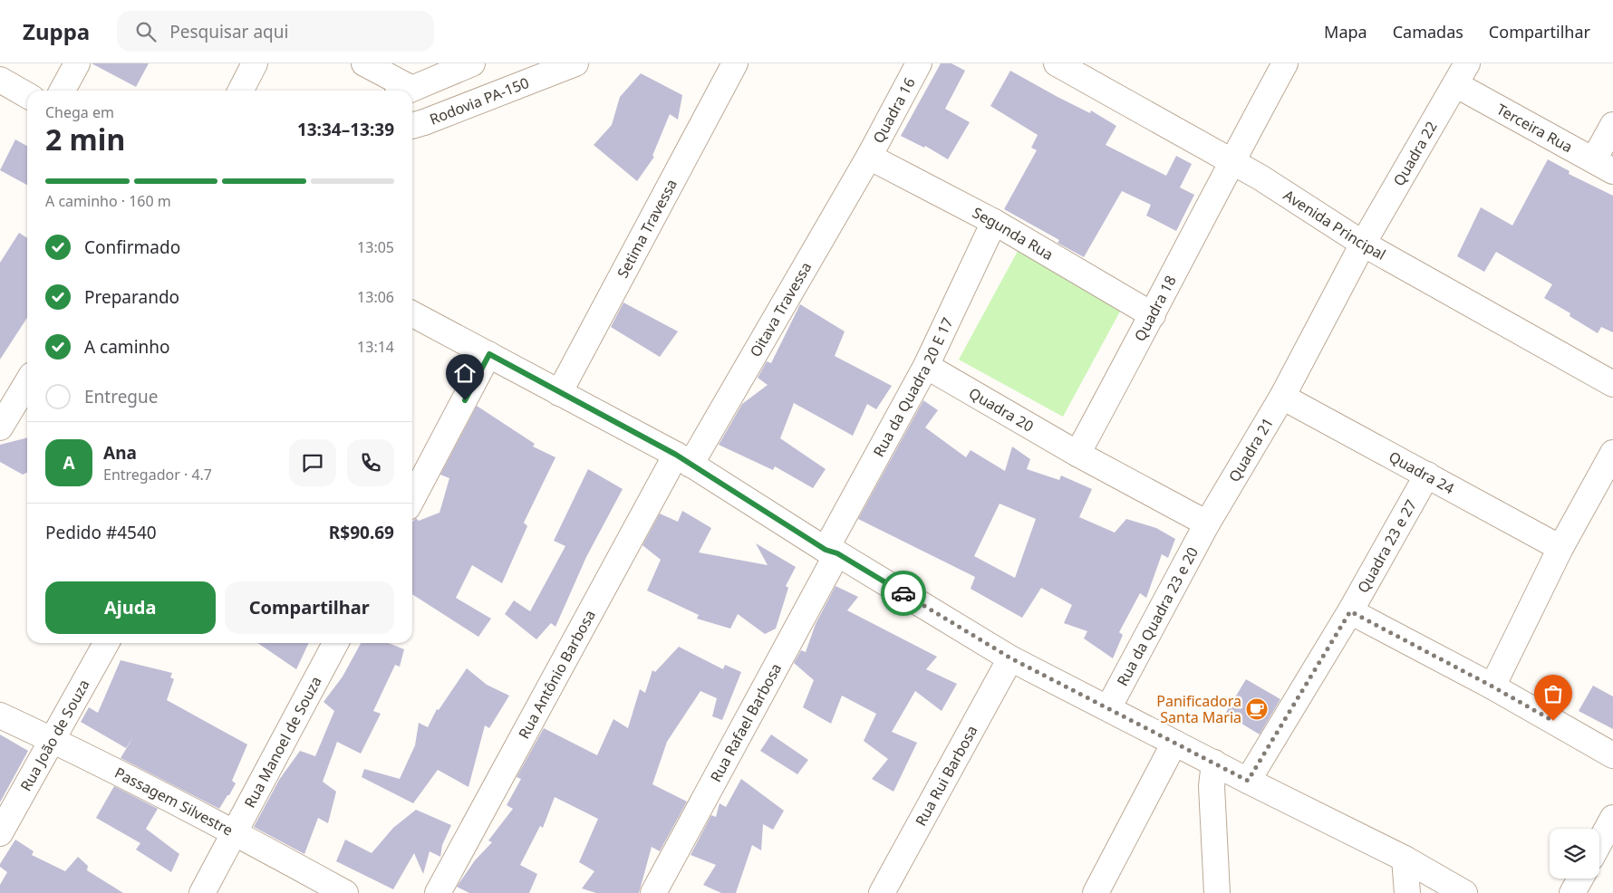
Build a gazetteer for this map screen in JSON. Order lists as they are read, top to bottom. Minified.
{"streets":{"street":["Rodovia PA-150","Quadra 16","Terceira Rua","Quadra 22","Avenida Principal","Setima Travessa","Segunda Rua","Quadra 18","Oitava Travessa","Rua da Quadra 20 E 17","Quadra 20","Quadra 21","Quadra 24","Quadra 23 e 27","Rua da Quadra 23 e 20","Rua Antônio Barbosa","Rua Rafael Barbosa","Rua João de Souza","Rua Manoel de Souza","Rua Rui Barbosa","Passagem Silvestre"]},"crossings":[["Quadra 16","Segunda Rua"],["Quadra 16","Oitava Travessa"],["Terceira Rua","Quadra 22"],["Quadra 22","Avenida Principal"],["Quadra 22","Quadra 21"],["Avenida Principal","Quadra 18"],["Avenida Principal","Quadra 21"],["Segunda Rua","Quadra 18"],["Segunda Rua","Oitava Travessa"],["Segunda Rua","Rua da Quadra 20 E 17"],["Quadra 18","Quadra 20"],["Oitava Travessa","Rua Antônio Barbosa"],["Rua da Quadra 20 E 17","Quadra 20"],["Rua da Quadra 20 E 17","Rua Rafael Barbosa"],["Quadra 21","Quadra 24"],["Quadra 21","Rua da Quadra 23 e 20"],["Quadra 24","Quadra 23 e 27"],["Rua João de Souza","Passagem Silvestre"],["Rua Manoel de Souza","Passagem Silvestre"]],"places":{"cafe":["Panificadora Santa Maria"]},"page":{"header":"Zuppa","search":"Pesquisar aqui","nav":["Mapa","Camadas","Compartilhar"],"heading":["2 min","Chega em","13:34–13:39"],"panel":["Ana","Entregador · 4.7","Pedido #4540","R$90.69"],"bar":"A caminho · 160 m","list":[["Confirmado","13:05"],["Preparando","13:06"],["A caminho","13:14"],"Entregue"],"round":"A","buttons":["Ajuda","Compartilhar"]}}
